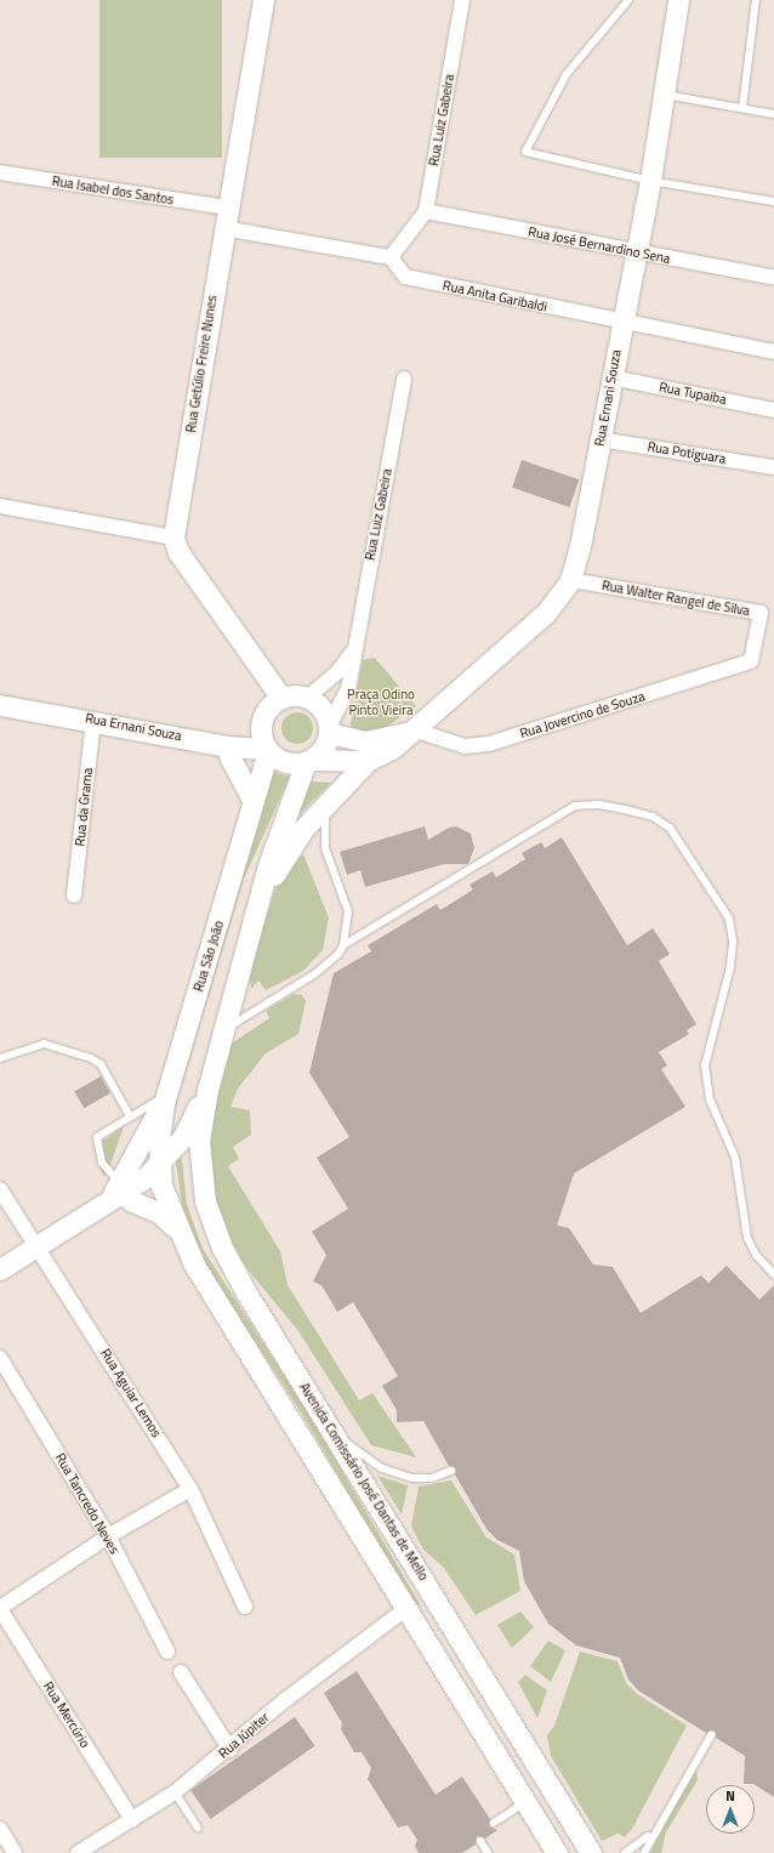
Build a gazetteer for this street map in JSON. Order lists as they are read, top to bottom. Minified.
{"streets":{"street":["Rua Luiz Gabeira","Rua Isabel dos Santos","Rua José Bernardino Sena","Rua Anita Garibaldi","Rua Getúlio Freire Nunes","Rua Tupaiba","Rua Ernani Souza","Rua Potiguara","Rua Walter Rangel de Silva","Rua Jovercino de Souza","Rua da Grama","Rua São João","Rua Aguiar Lemos","Avenida Comissário José Dantas de Mello","Rua Tancredo Neves","Rua Mercúrio","Rua Júpiter"]},"crossings":[["Rua Luiz Gabeira","Rua José Bernardino Sena"],["Rua Luiz Gabeira","Rua Anita Garibaldi"],["Rua Luiz Gabeira","Rua Ernani Souza"],["Rua Luiz Gabeira","Rua São João"],["Rua Isabel dos Santos","Rua Getúlio Freire Nunes"],["Rua José Bernardino Sena","Rua Ernani Souza"],["Rua Anita Garibaldi","Rua Ernani Souza"],["Rua Tupaiba","Rua Ernani Souza"],["Rua Ernani Souza","Rua Potiguara"],["Rua Ernani Souza","Rua Walter Rangel de Silva"],["Rua Ernani Souza","Rua Jovercino de Souza"],["Rua Ernani Souza","Rua da Grama"],["Rua Ernani Souza","Rua São João"],["Rua Walter Rangel de Silva","Rua Jovercino de Souza"],["Rua Mercúrio","Rua Júpiter"]],"parks":["Praça Odino Pinto Vieira"],"north":"top"}
